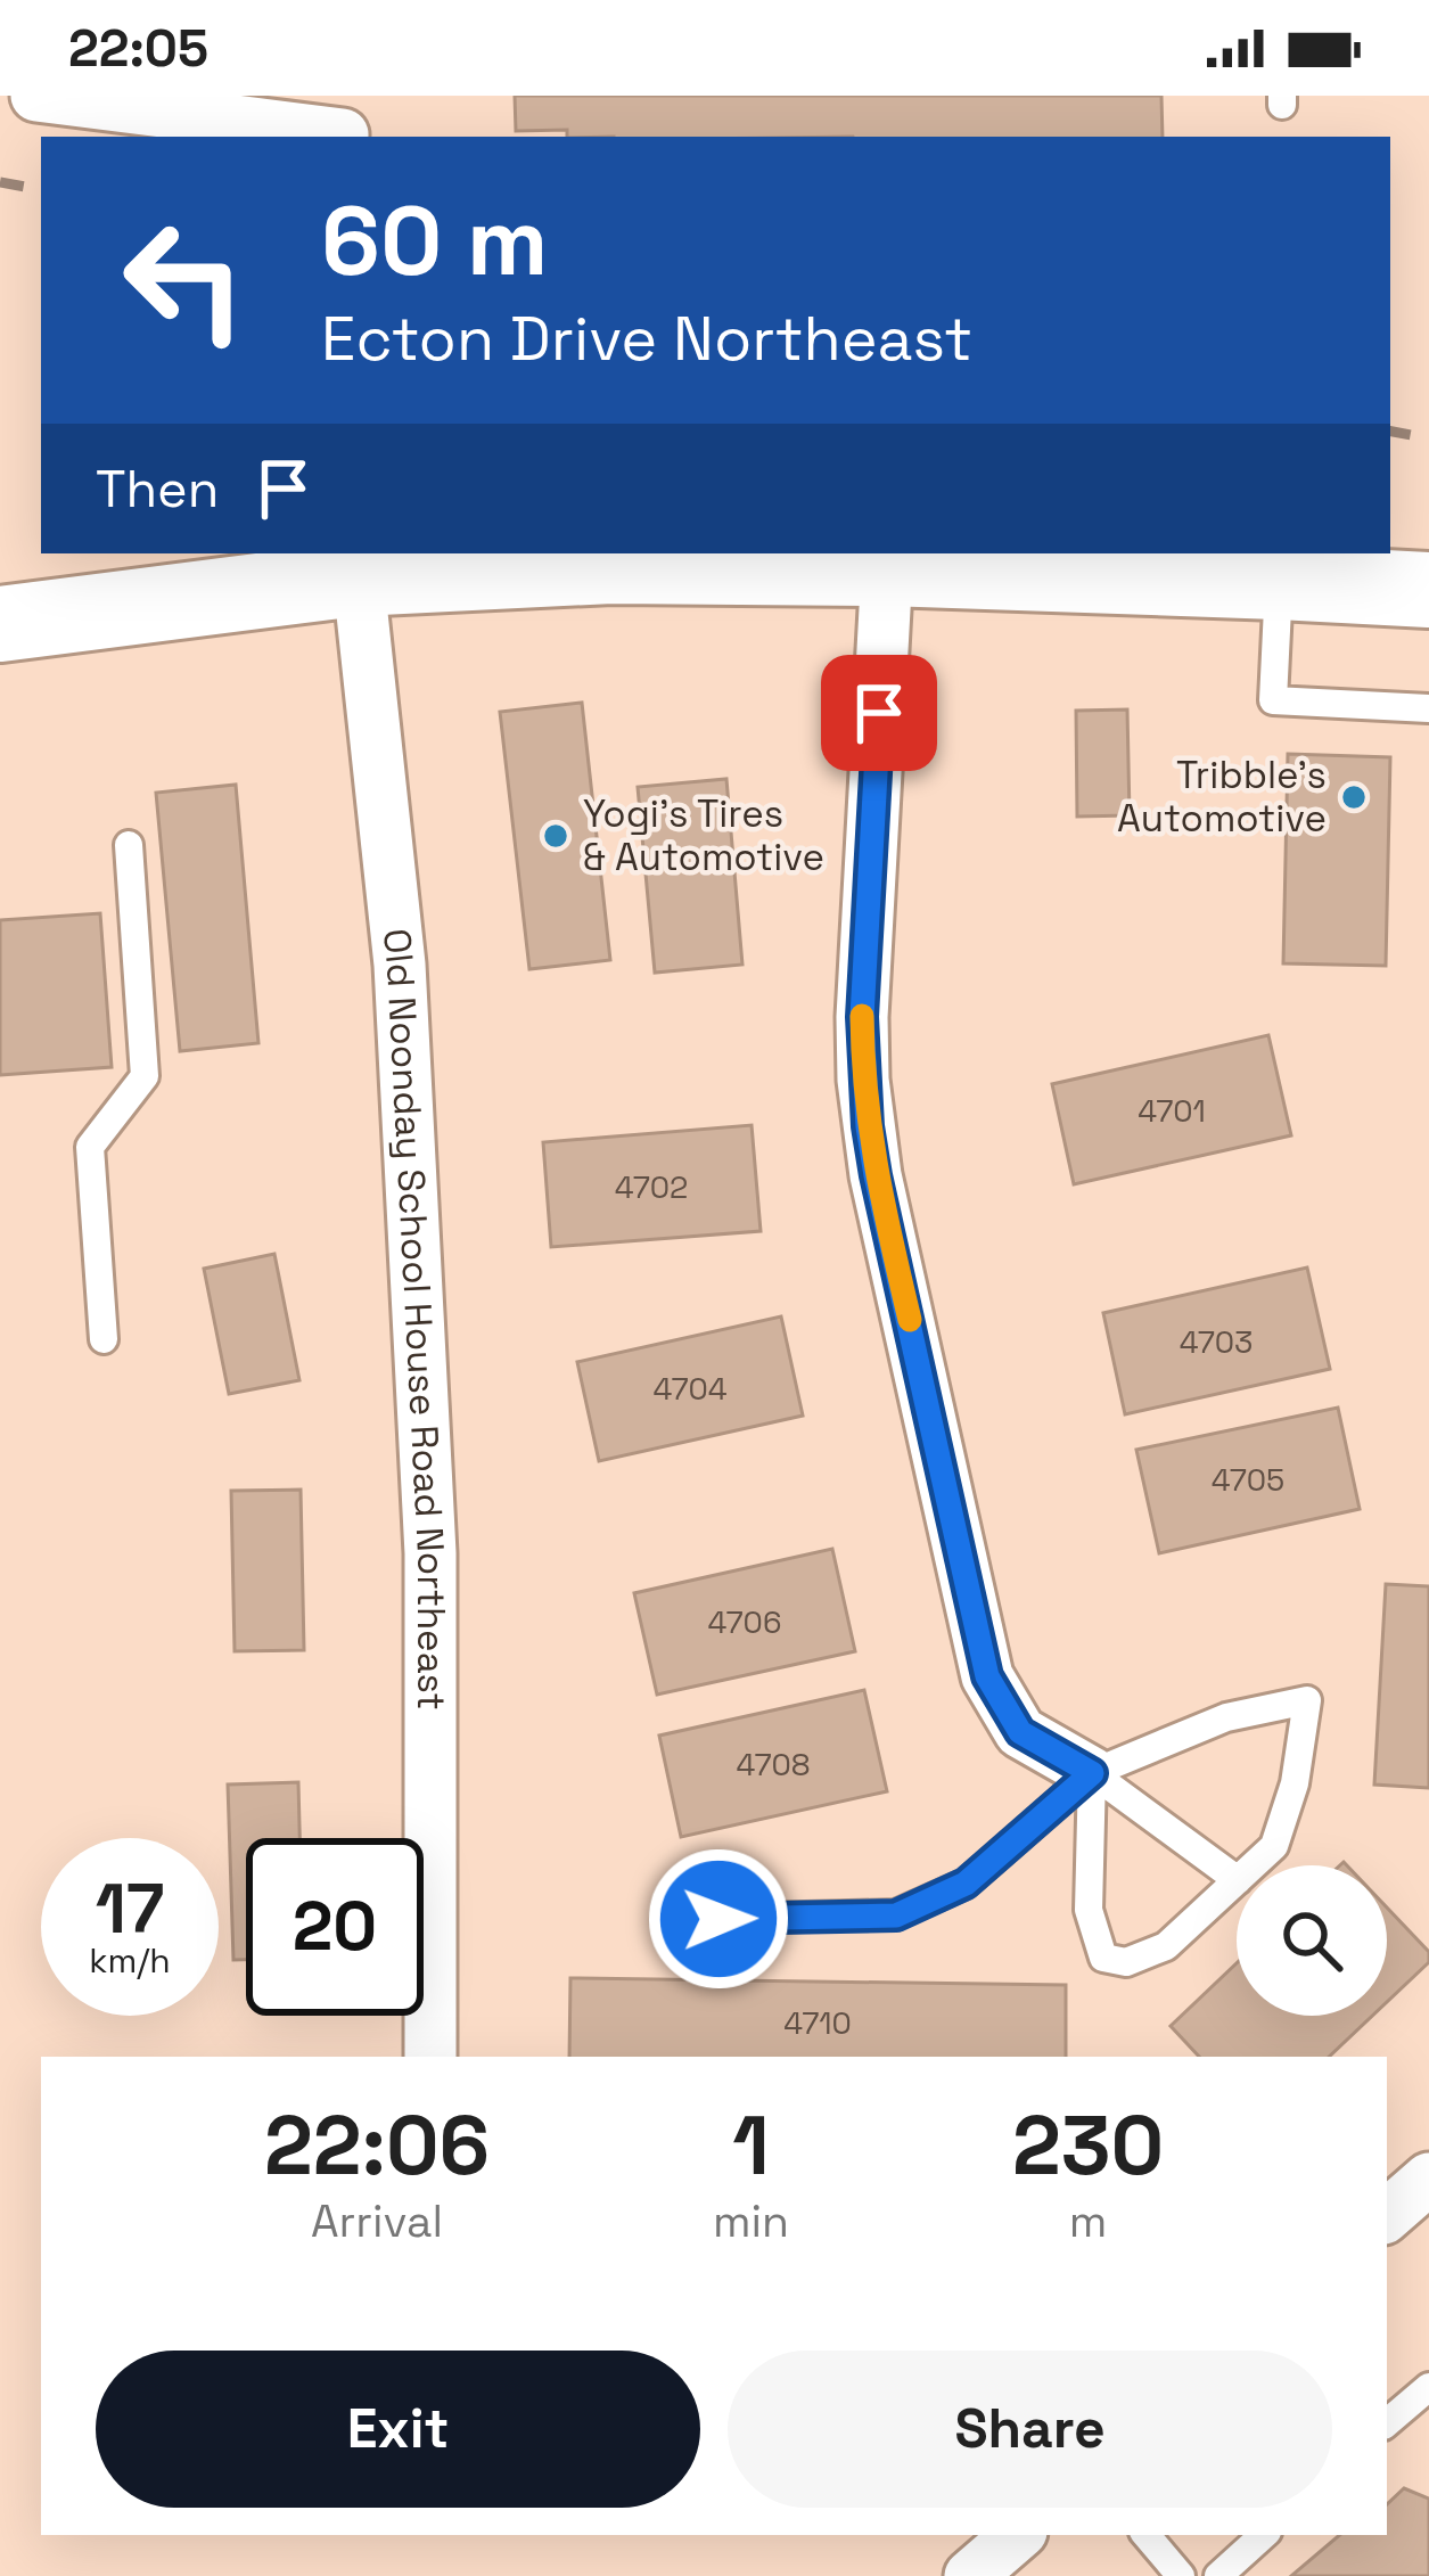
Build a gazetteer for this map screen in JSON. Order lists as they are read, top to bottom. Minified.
{"streets":{"street":["Old Noonday School House Road Northeast"]},"places":["Tribble's Automotive","Yogi's Tires & Automotive"],"house_numbers":["4701","4702","4703","4704","4705","4706","4708","4710"],"page":{"status":"22:05","turn":["60 m","Ecton Drive Northeast"],"then":"Then","speed":"17 km/h","limit":"20","eta":["22:06","Arrival","1","min","230","m"],"buttons":["Exit","Share"]}}
